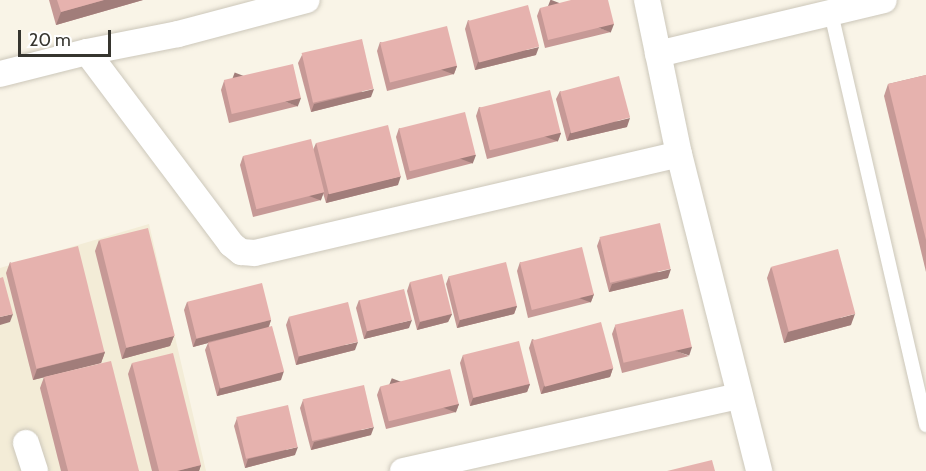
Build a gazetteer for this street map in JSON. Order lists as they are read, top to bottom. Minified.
{"scale_bar":"20 m"}
